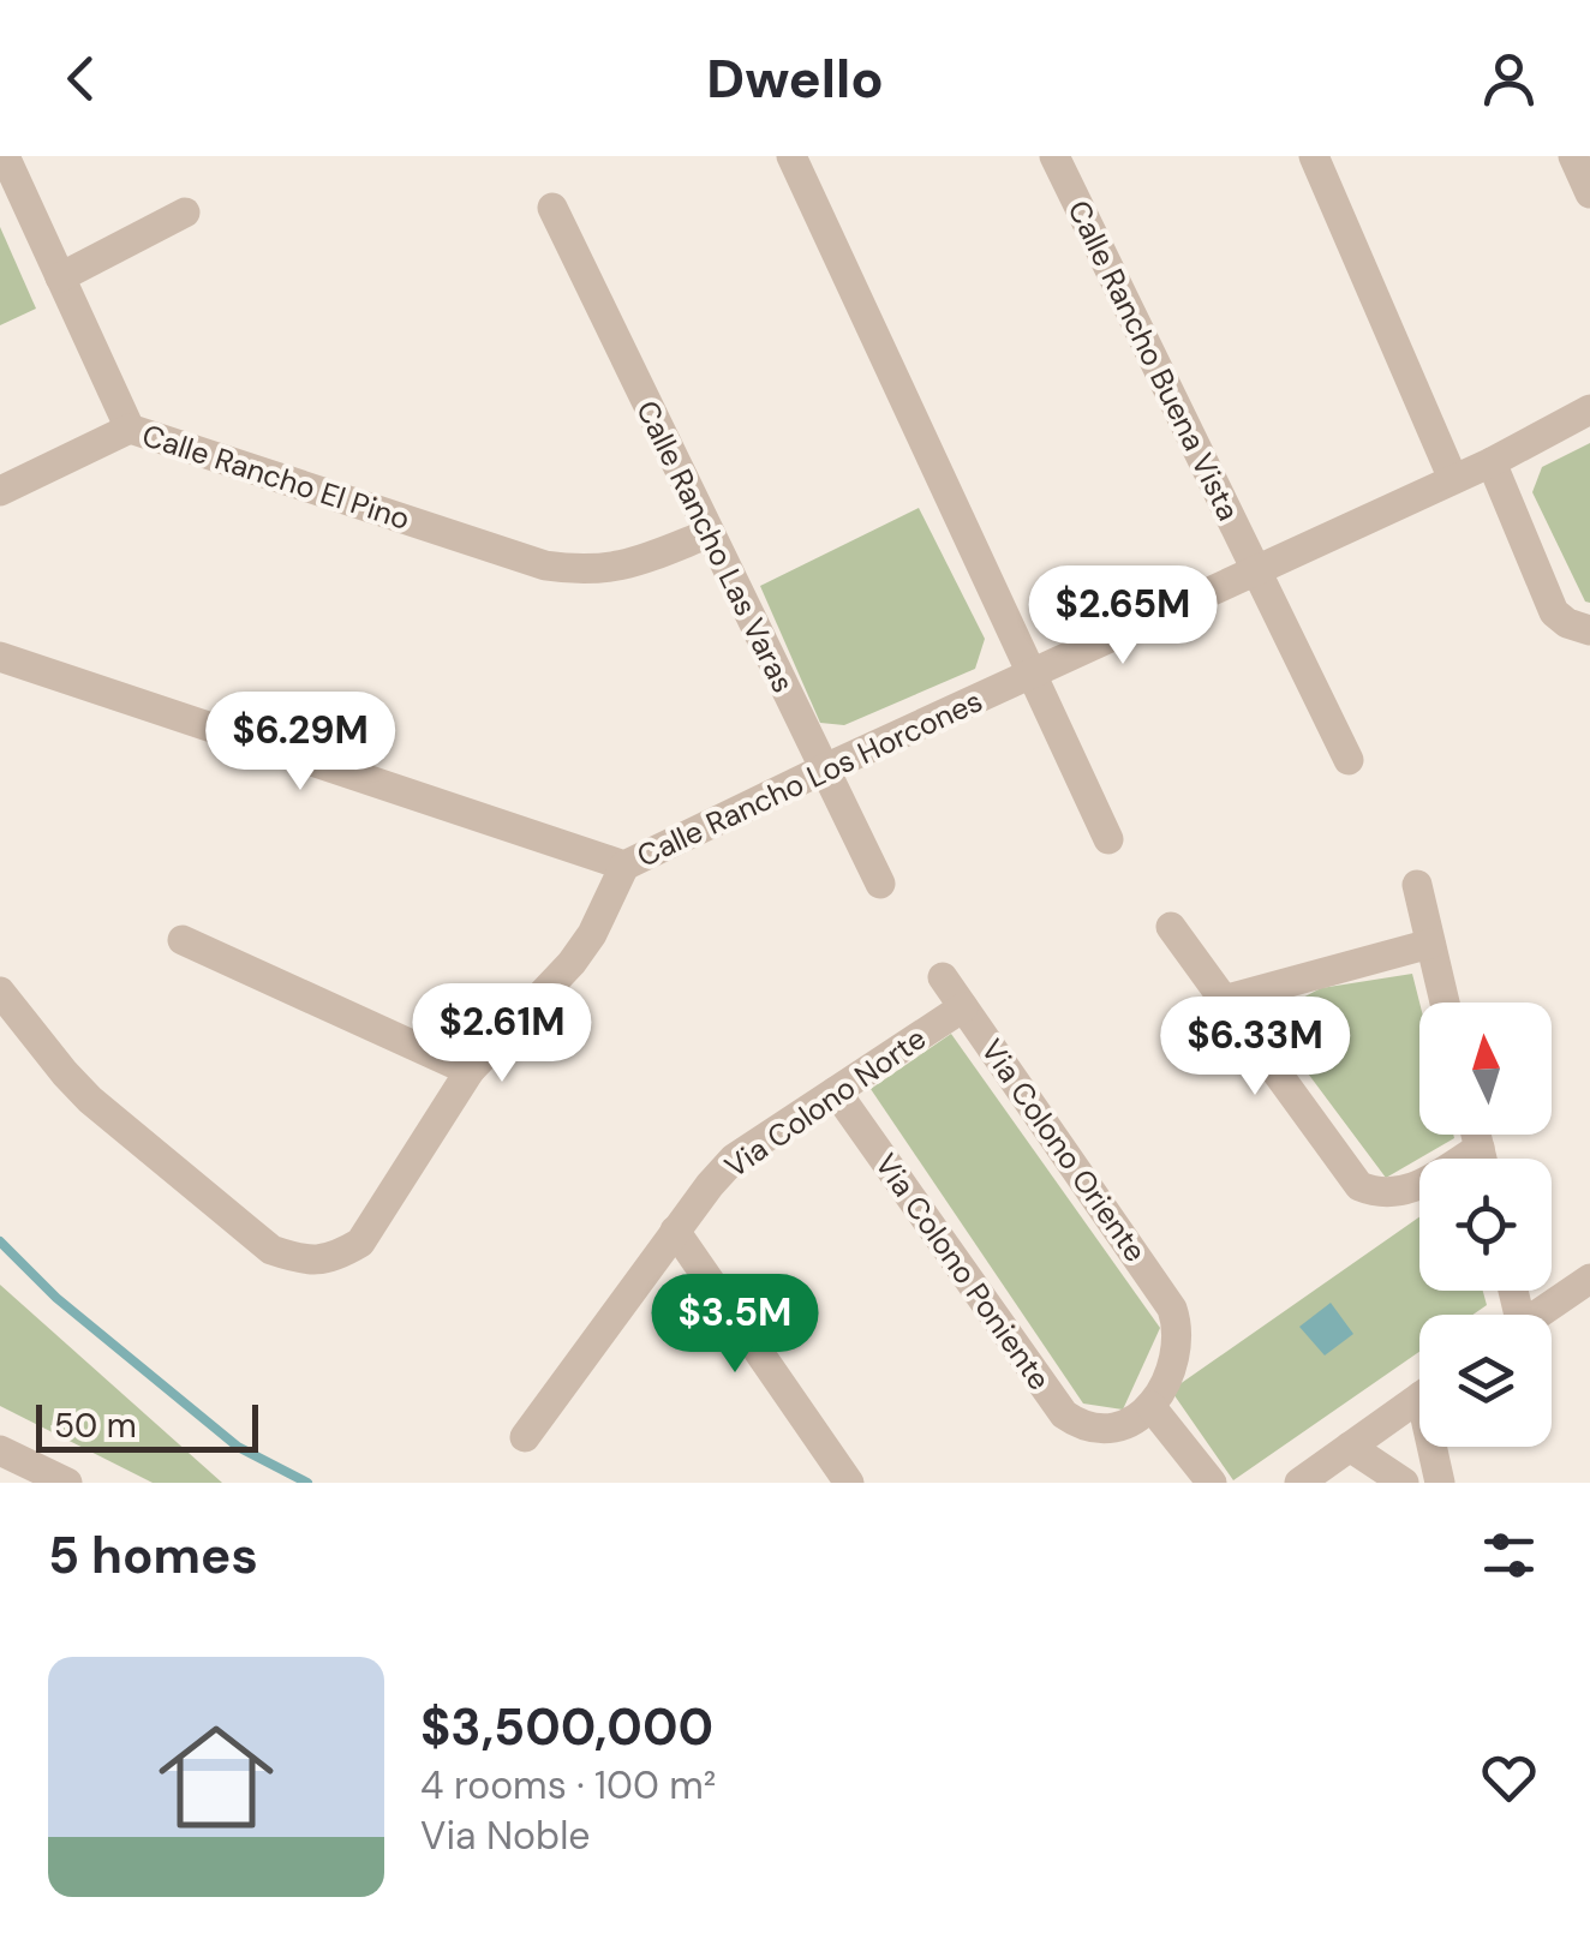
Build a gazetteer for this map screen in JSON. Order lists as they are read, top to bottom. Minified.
{"streets":{"street":["Calle Rancho Buena Vista","Calle Rancho El Pino","Calle Rancho Las Varas","Calle Rancho Los Horcones","Via Colono Norte","Via Colono Oriente","Via Colono Poniente"]},"crossings":[["Calle Rancho Buena Vista","Calle Rancho Los Horcones"],["Calle Rancho El Pino","Calle Rancho Las Varas"],["Calle Rancho Las Varas","Calle Rancho Los Horcones"],["Via Colono Norte","Via Colono Oriente"],["Via Colono Norte","Via Colono Poniente"],["Via Colono Oriente","Via Colono Poniente"]],"scale_bar":"50 m","north":"top","page":{"header":"Dwello","price":["$2.65M","$6.29M","$2.61M","$6.33M","$3.5M"],"scale":"50 m","heading":"5 homes","list":[{"name":"$3,500,000","note":"4 rooms · 100 m² · Via Noble"}]}}
